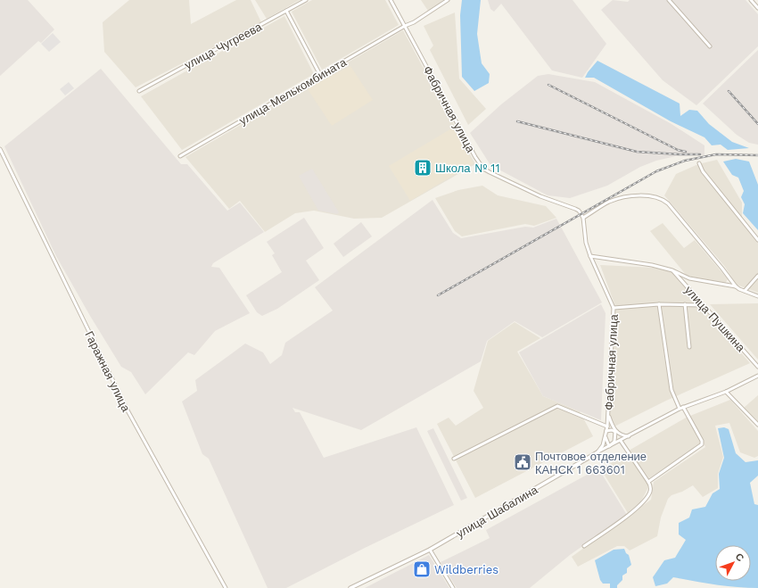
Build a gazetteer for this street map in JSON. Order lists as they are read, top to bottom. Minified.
{"streets":{"street":["улица Чугреева","улица Мелькомбината","Фабричная улица","улица Пушкина","Гаражная улица","улица Шабалина"]},"crossings":[["улица Мелькомбината","Фабричная улица"],["Фабричная улица","улица Шабалина"]],"places":{"building":["Школа № 11"],"public building":["Почтовое отделение КАНСК 1 663601"],"shop":["Wildberries"]},"north":"top right"}
